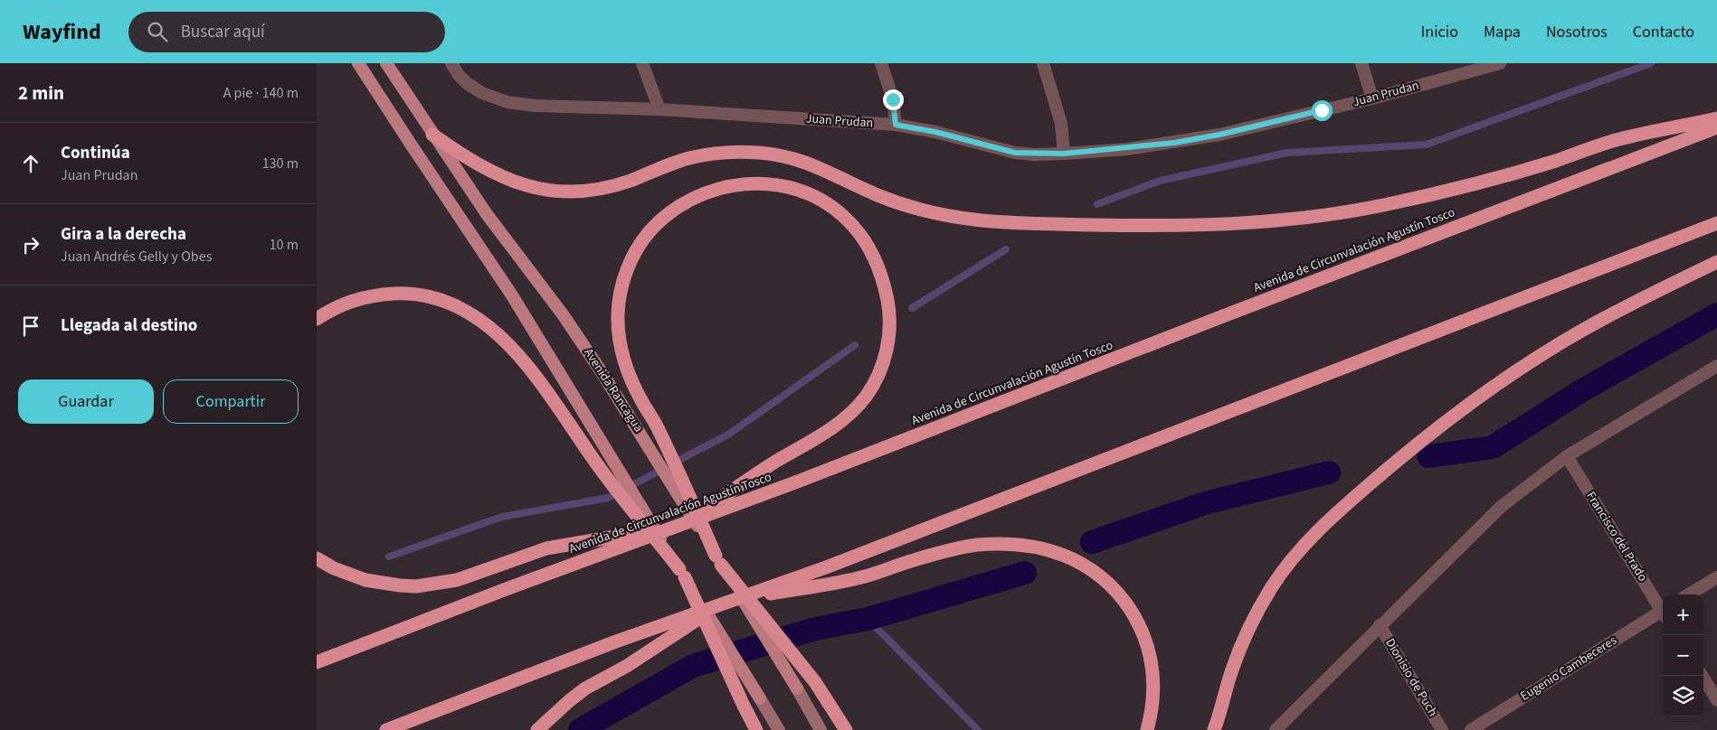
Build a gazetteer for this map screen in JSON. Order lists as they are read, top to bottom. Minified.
{"streets":{"highway":["Avenida de Circunvalación Agustín Tosco"],"main road":["Avenida Rancagua"],"street":["Juan Prudan","Francisco del Prado","Eugenio Cambeceres","Dionisio de Puch"]},"page":{"header":"Wayfind","search":"Buscar aquí","nav":["Inicio","Mapa","Nosotros","Contacto"],"heading":["2 min","A pie · 140 m"],"list":[["Continúa","Juan Prudan","130 m"],["Gira a la derecha","Juan Andrés Gelly y Obes","10 m"],"Llegada al destino"],"buttons":["Guardar","Compartir"],"map_buttons":["+","−"]}}
